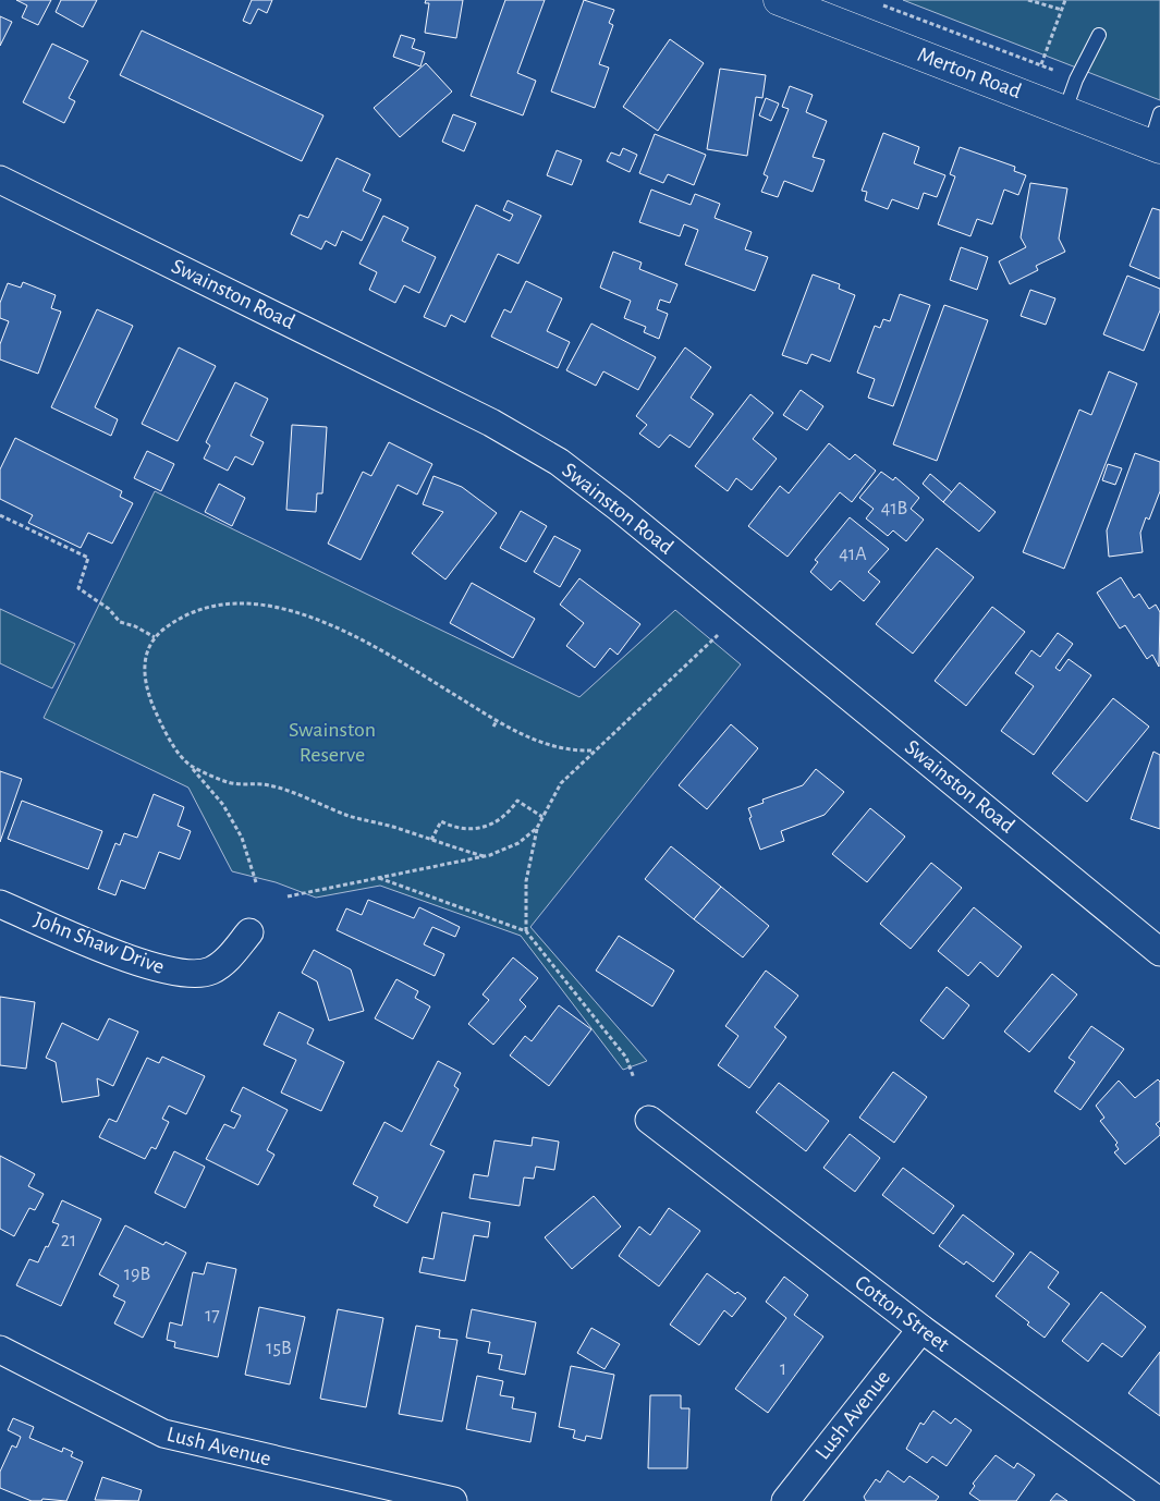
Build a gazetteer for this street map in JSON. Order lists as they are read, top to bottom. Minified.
{"streets":{"main road":["Merton Road"],"street":["Swainston Road","John Shaw Drive","Cotton Street","Lush Avenue"]},"crossings":[["Cotton Street","Lush Avenue"]],"parks":["Swainston Reserve"],"house_numbers":["41B","41A","21","19B","17","15B","1"]}
